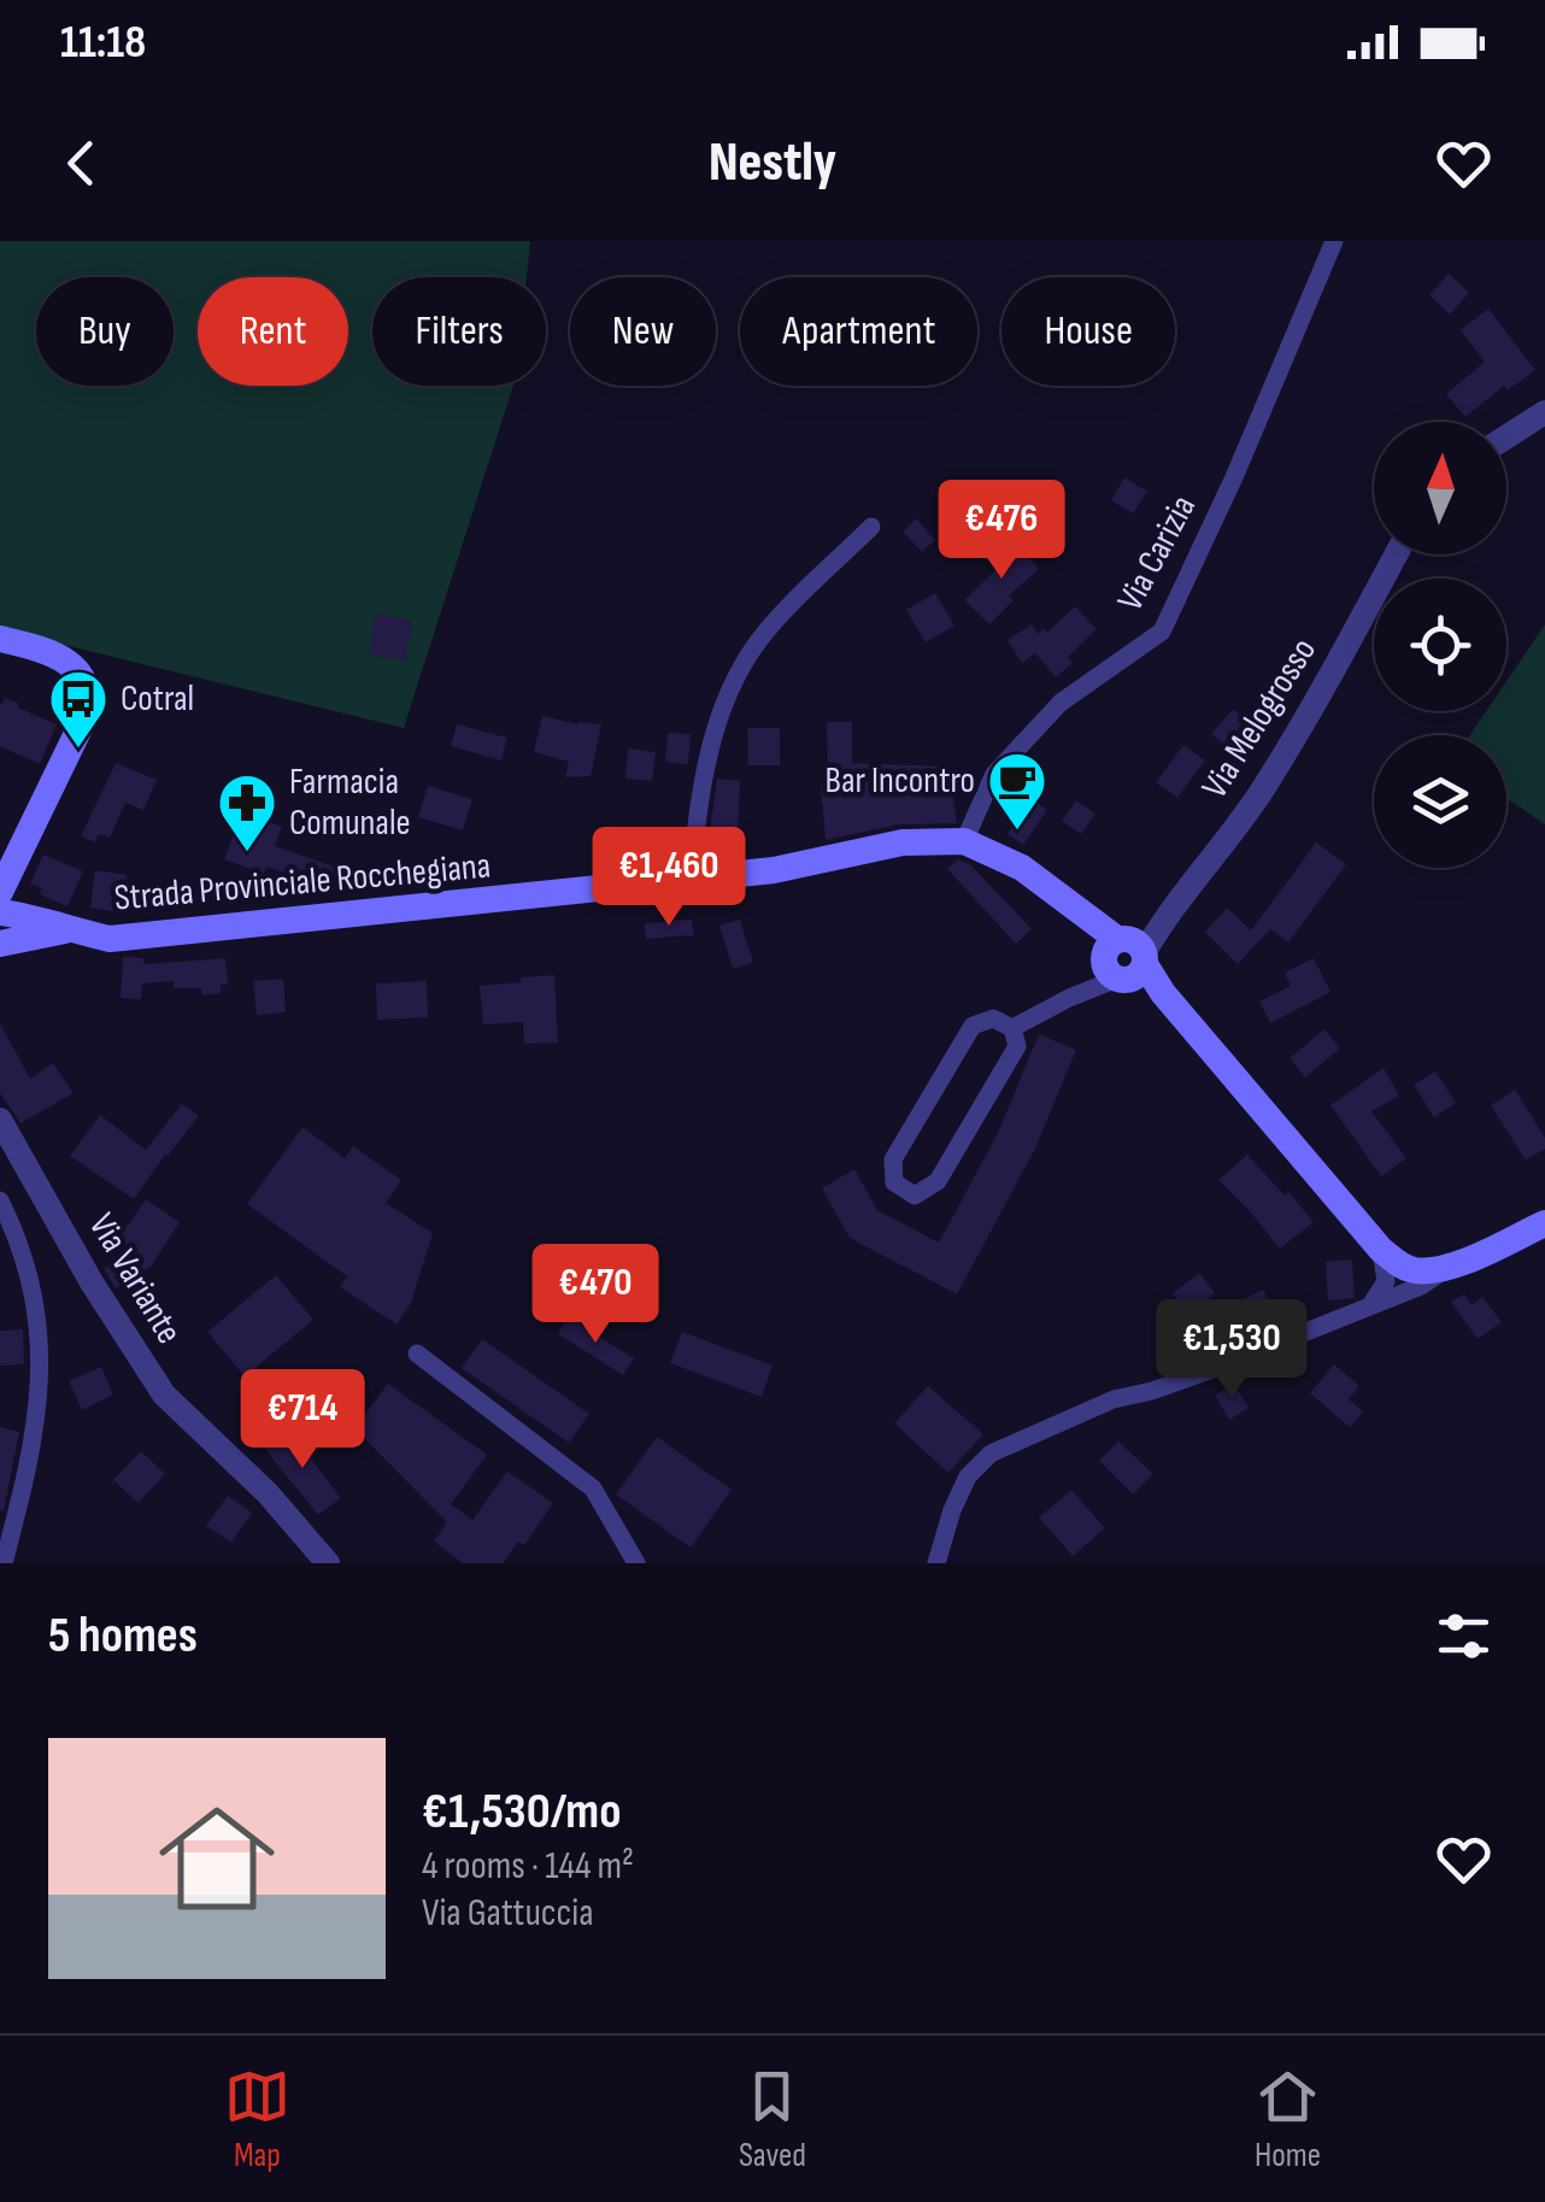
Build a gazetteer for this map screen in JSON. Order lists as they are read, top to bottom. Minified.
{"streets":{"main road":["Strada Provinciale Rocchegiana"],"street":["Via Carizia","Via Melogrosso","Via Variante"]},"crossings":[["Via Carizia","Strada Provinciale Rocchegiana"],["Via Melogrosso","Strada Provinciale Rocchegiana"]],"places":{"bus stop":["Cotral"],"cafe":["Bar Incontro"],"pharmacy":["Farmacia Comunale"]},"north":"top","page":{"status":"11:18","header":"Nestly","chip":["Buy","Rent","Filters","New","Apartment","House"],"price":["€476","€1,460","€470","€1,530","€714"],"heading":"5 homes","list":[{"name":"€1,530/mo","note":"4 rooms · 144 m² · Via Gattuccia"}],"tabs":["Map","Saved","Home"]}}
